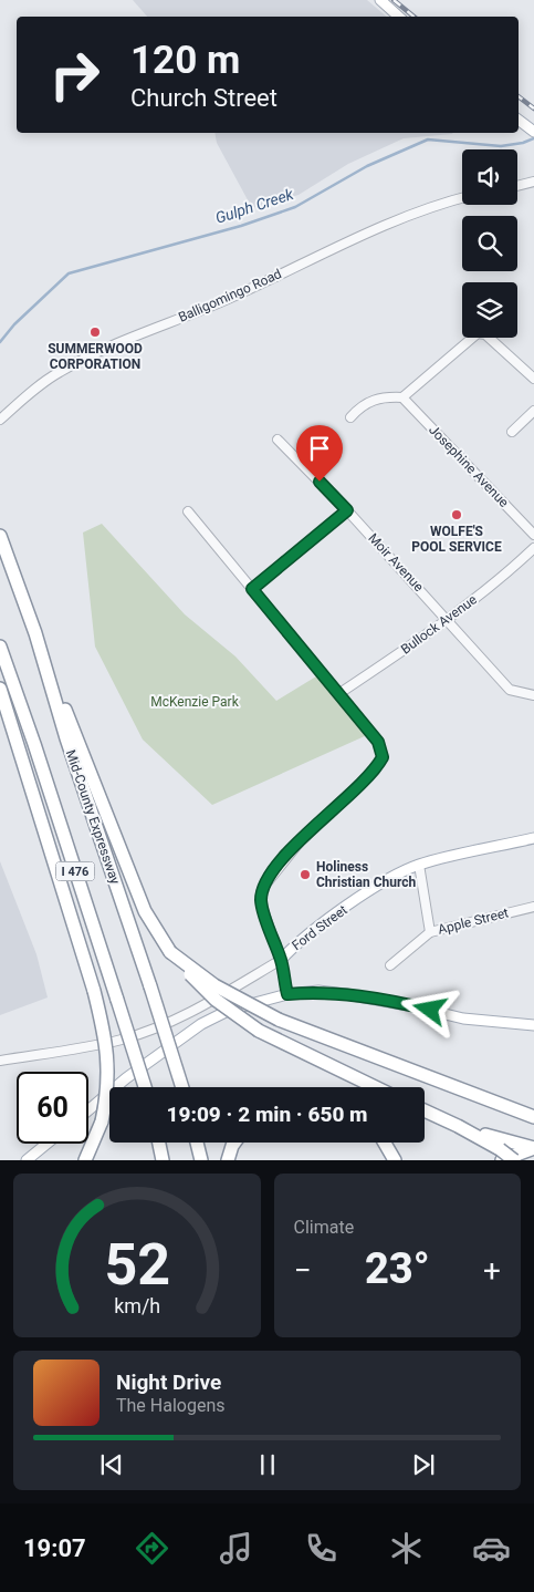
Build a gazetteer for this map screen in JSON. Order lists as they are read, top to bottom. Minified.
{"streets":{"highway":["Mid-County Expressway","I 476"],"main road":["Ford Street"],"street":["Balligomingo Road","Josephine Avenue","Moir Avenue","Bullock Avenue","Apple Street"]},"crossings":[["Moir Avenue","Bullock Avenue"]],"water":["Gulph Creek"],"parks":["McKenzie Park"],"places":["SUMMERWOOD CORPORATION","WOLFE'S POOL SERVICE","Holiness Christian Church"],"page":{"turn":["120 m","Church Street"],"limit":"60","trip":"19:09 · 2 min · 650 m","tile":"Climate","heat":["−","23°","+"],"song":["Night Drive","The Halogens"],"tabs":"19:07","gauge":["52","km/h"]}}
